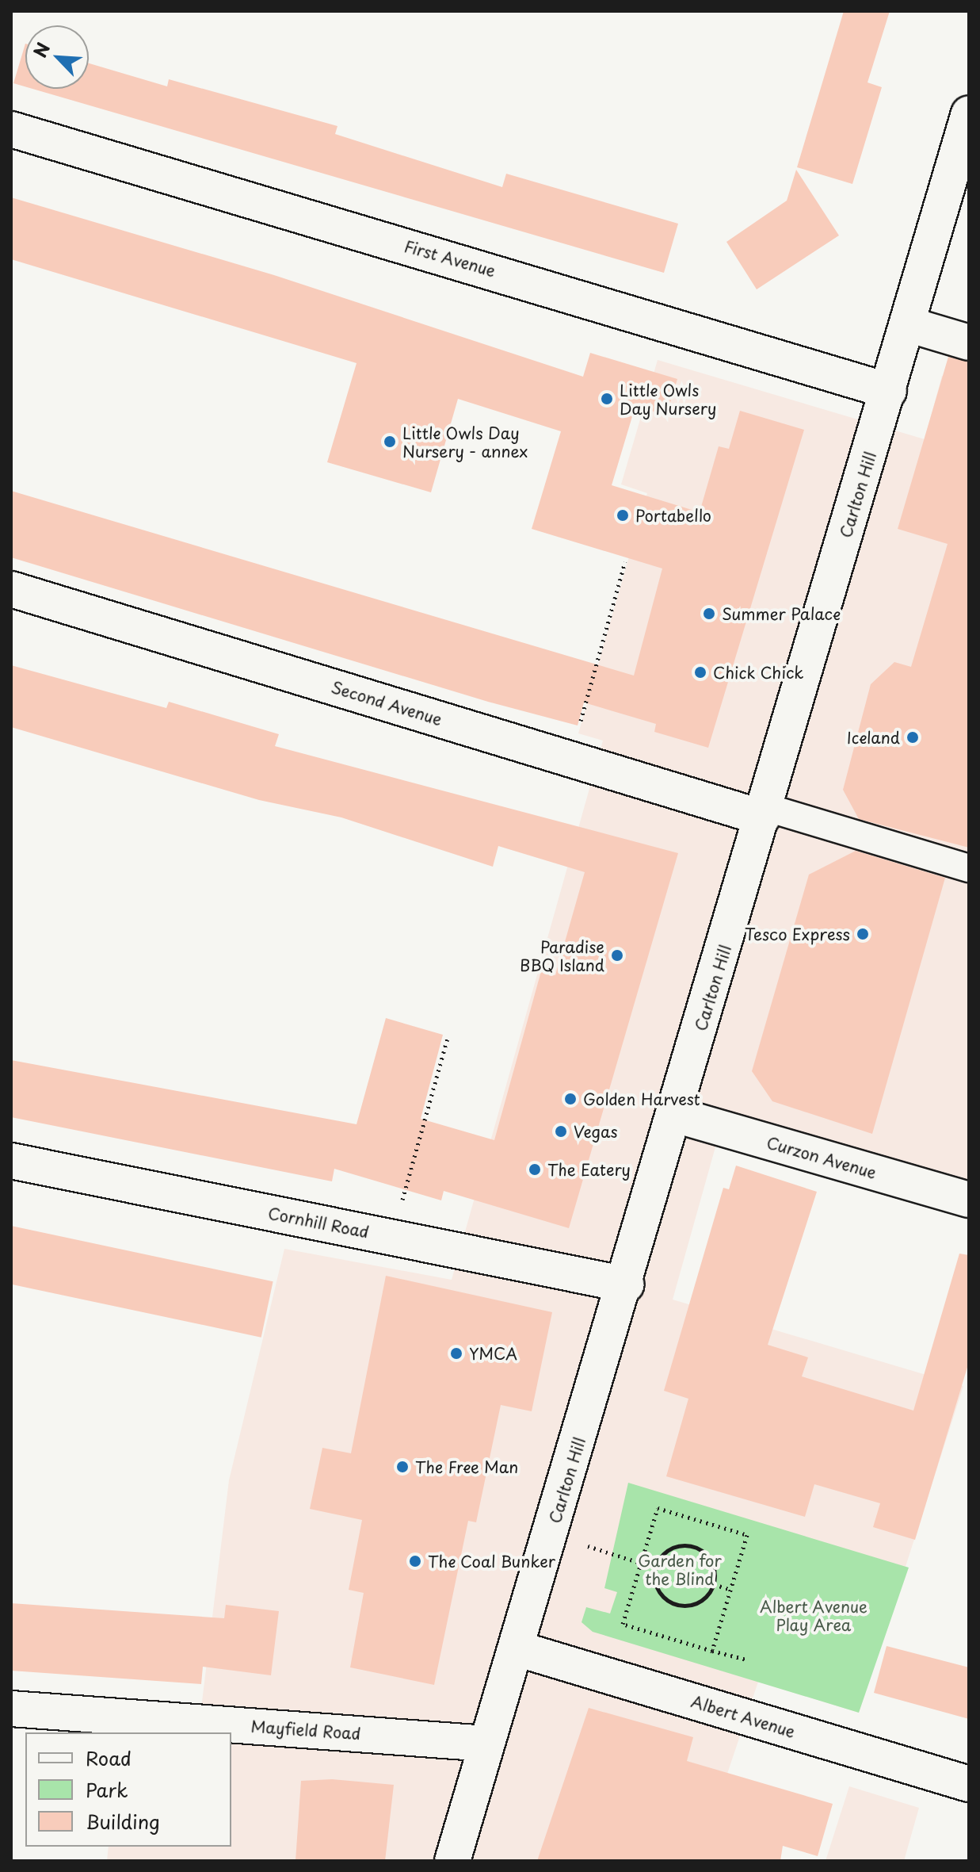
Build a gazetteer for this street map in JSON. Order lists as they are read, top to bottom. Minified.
{"streets":{"street":["First Avenue","Carlton Hill","Second Avenue","Curzon Avenue","Cornhill Road","Albert Avenue","Mayfield Road"]},"crossings":[["First Avenue","Carlton Hill"],["Carlton Hill","Second Avenue"],["Carlton Hill","Curzon Avenue"],["Carlton Hill","Cornhill Road"],["Carlton Hill","Albert Avenue"],["Carlton Hill","Mayfield Road"]],"parks":["Garden for the Blind","Albert Avenue Play Area"],"places":["Little Owls Day Nursery","Little Owls Day Nursery - annex","Portabello","Summer Palace","Chick Chick","Iceland","Tesco Express","Paradise BBQ Island","Golden Harvest","Vegas","The Eatery","YMCA","The Free Man","The Coal Bunker"],"legend":["Road","Park","Building"],"north":"top left"}
